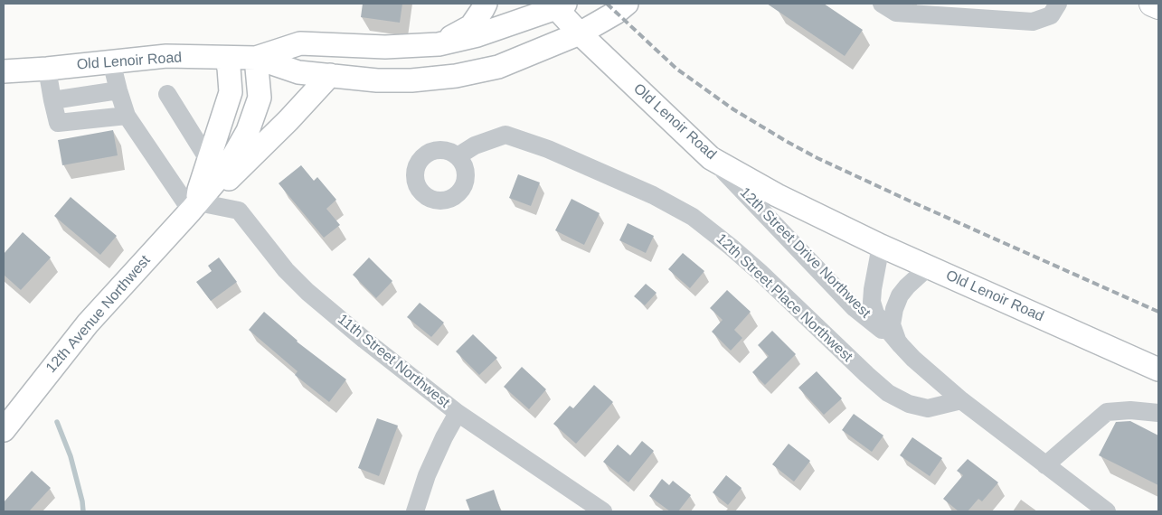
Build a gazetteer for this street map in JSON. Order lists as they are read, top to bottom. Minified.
{"streets":{"main road":["Old Lenoir Road","12th Avenue Northwest"],"street":["12th Street Drive Northwest","12th Street Place Northwest","11th Street Northwest"]},"crossings":[["Old Lenoir Road","12th Street Drive Northwest"],["Old Lenoir Road","12th Avenue Northwest"],["12th Avenue Northwest","11th Street Northwest"]]}
